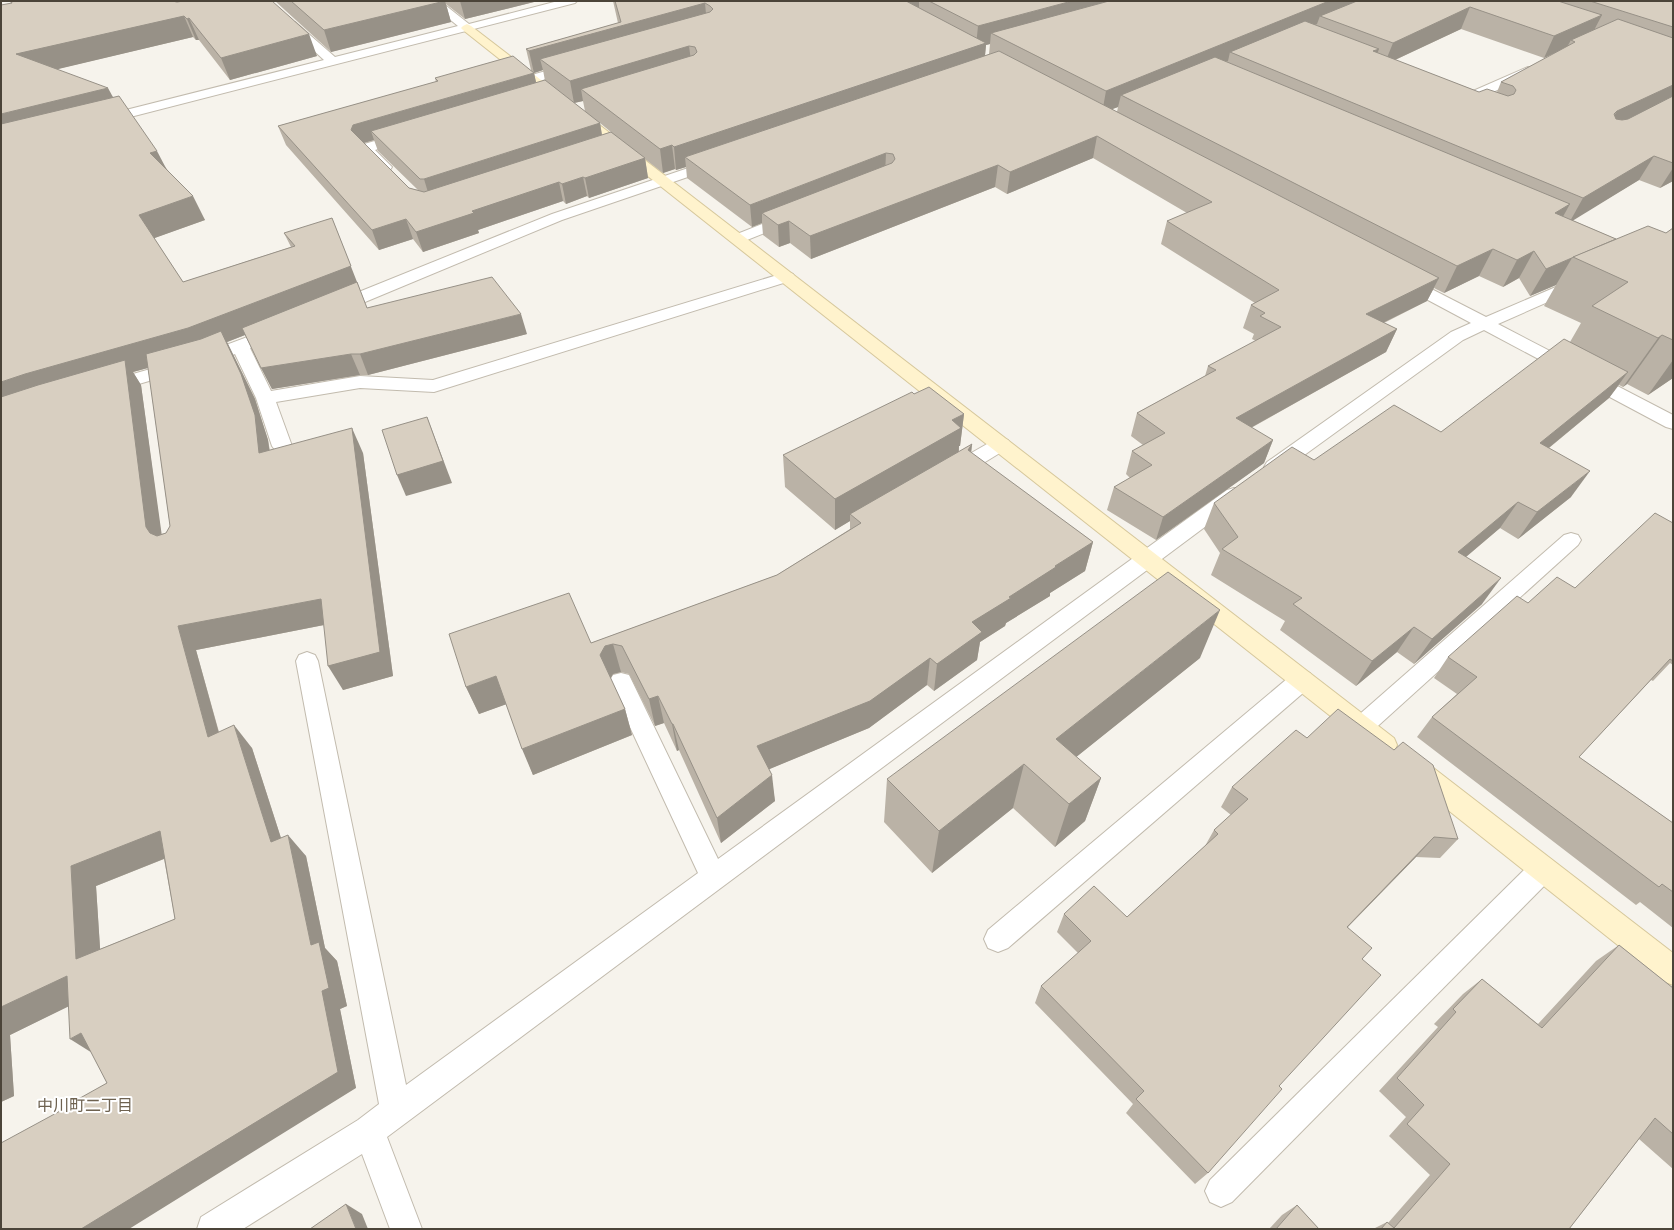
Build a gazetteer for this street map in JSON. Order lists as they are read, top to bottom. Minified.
{"districts":["中川町二丁目"]}
